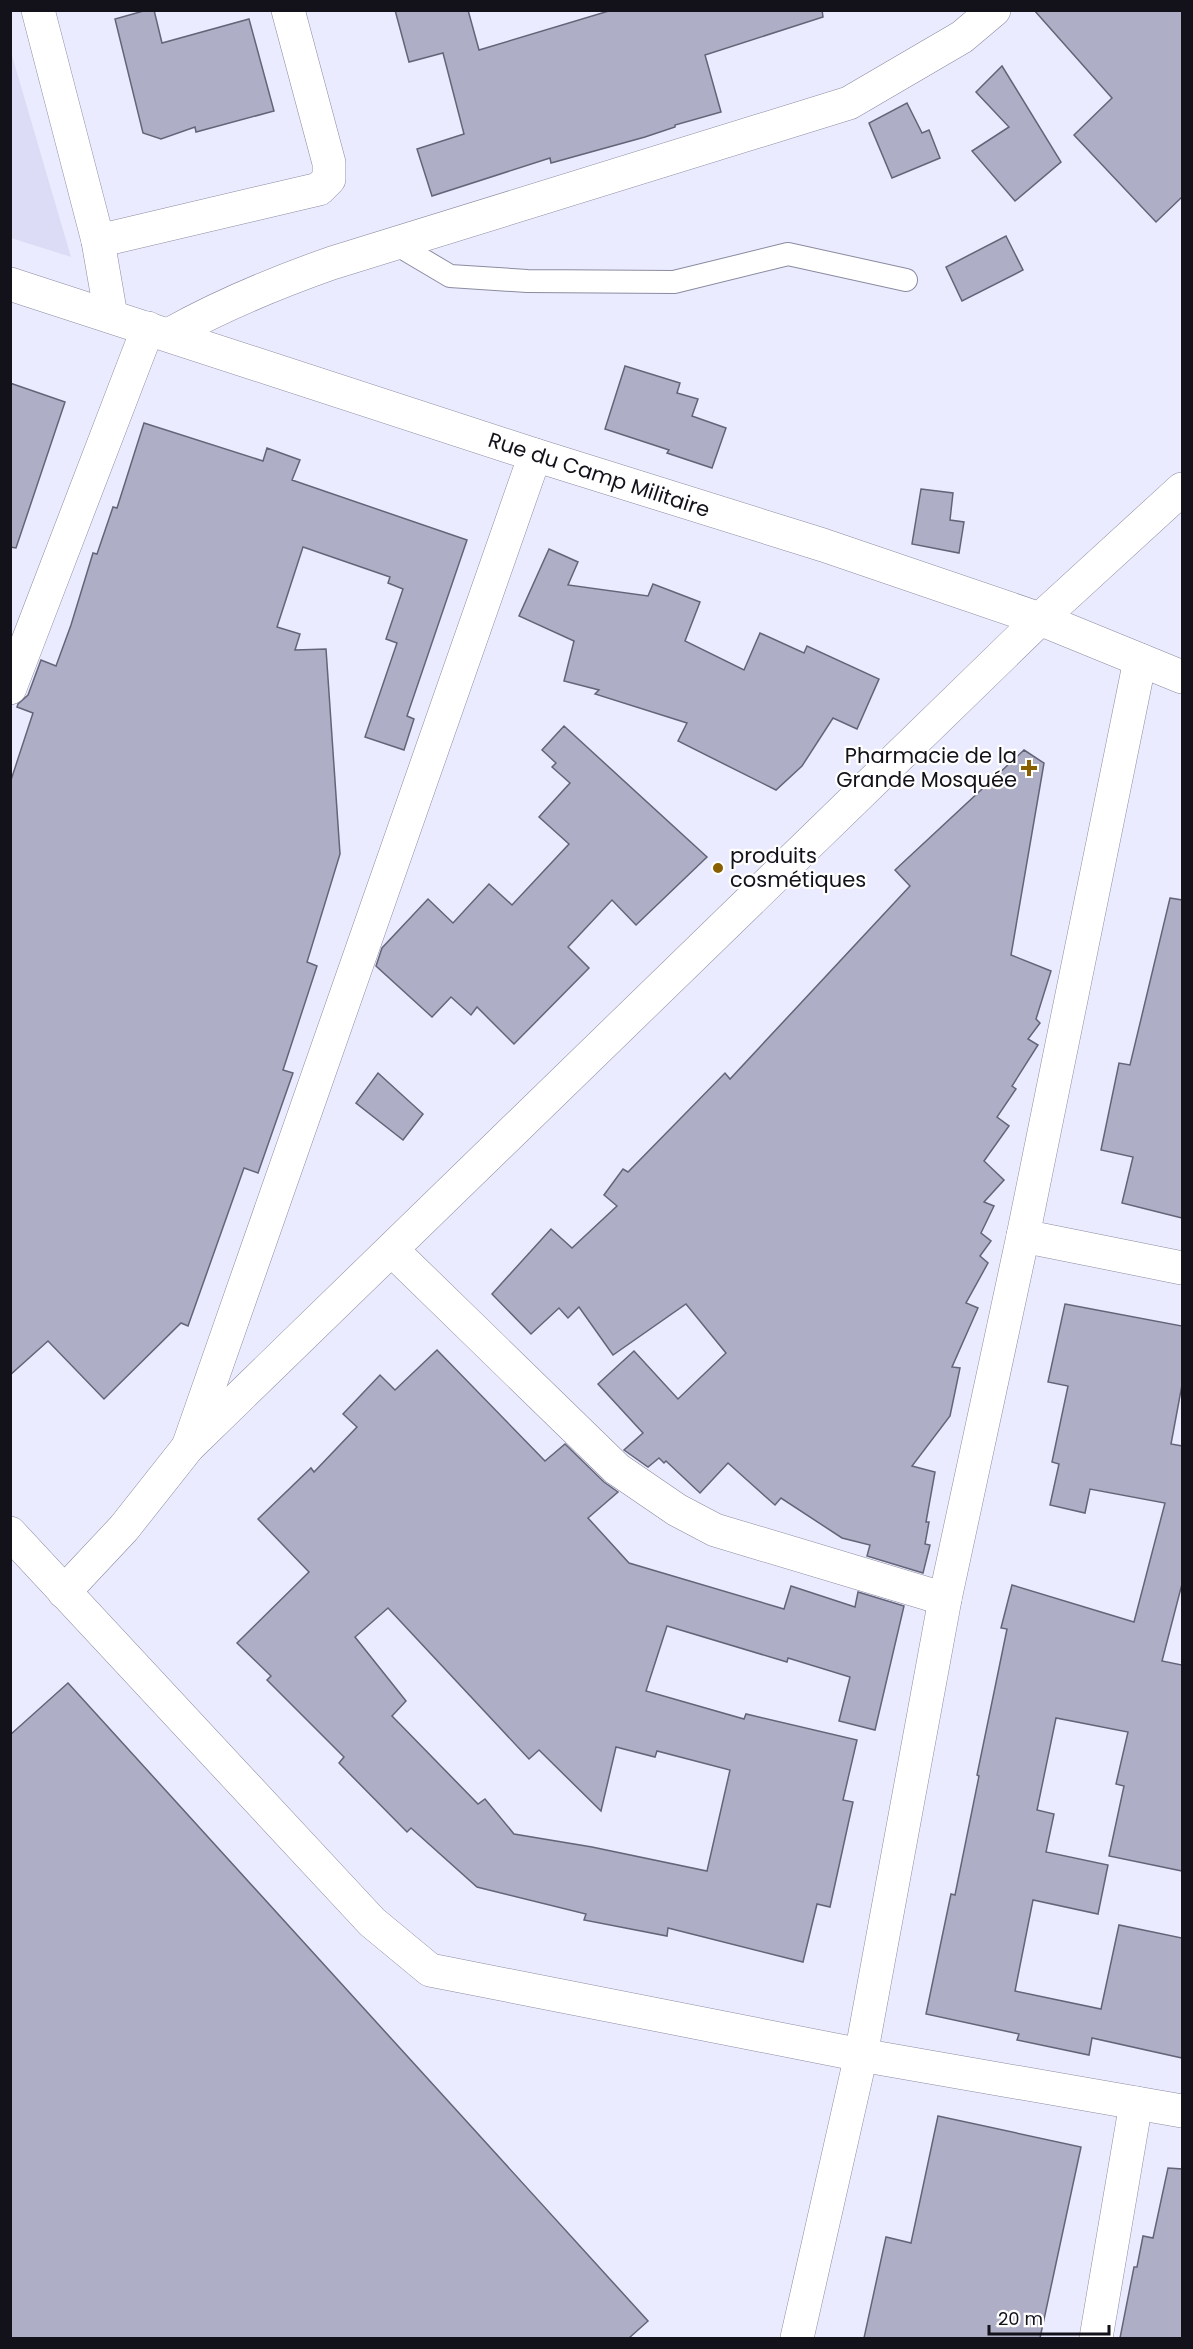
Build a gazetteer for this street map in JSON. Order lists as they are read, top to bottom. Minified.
{"streets":{"street":["Rue du Camp Militaire"]},"places":{"health":["Pharmacie de la Grande Mosquée"],"other":["produits cosmétiques"]},"scale_bar":"20 m"}
